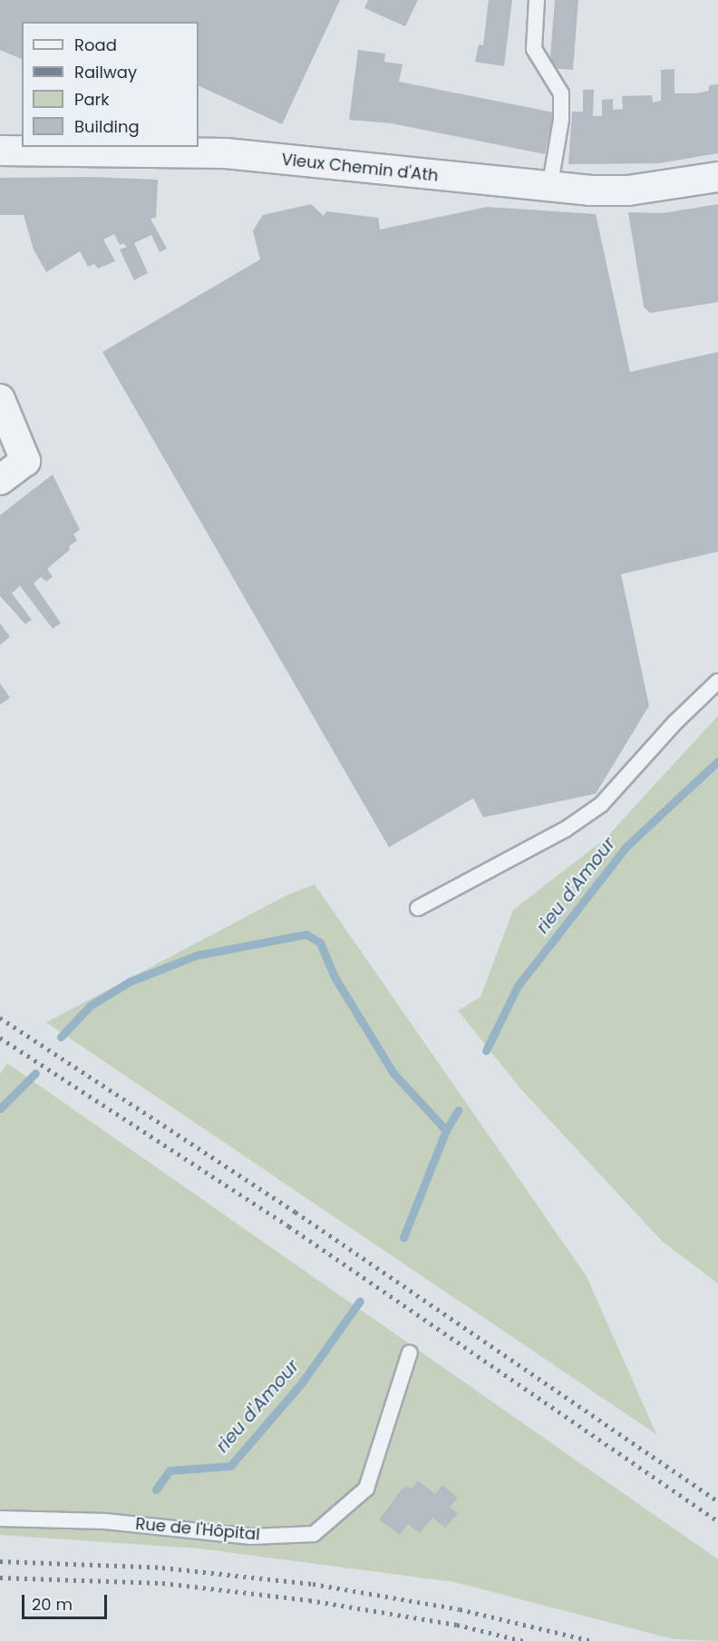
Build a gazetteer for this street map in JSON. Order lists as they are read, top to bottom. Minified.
{"streets":{"street":["Vieux Chemin d'Ath"],"lane":["Rue de l'Hôpital"]},"water":["rieu d'Amour"],"legend":["Road","Railway","Park","Building"],"scale_bar":"20 m"}
